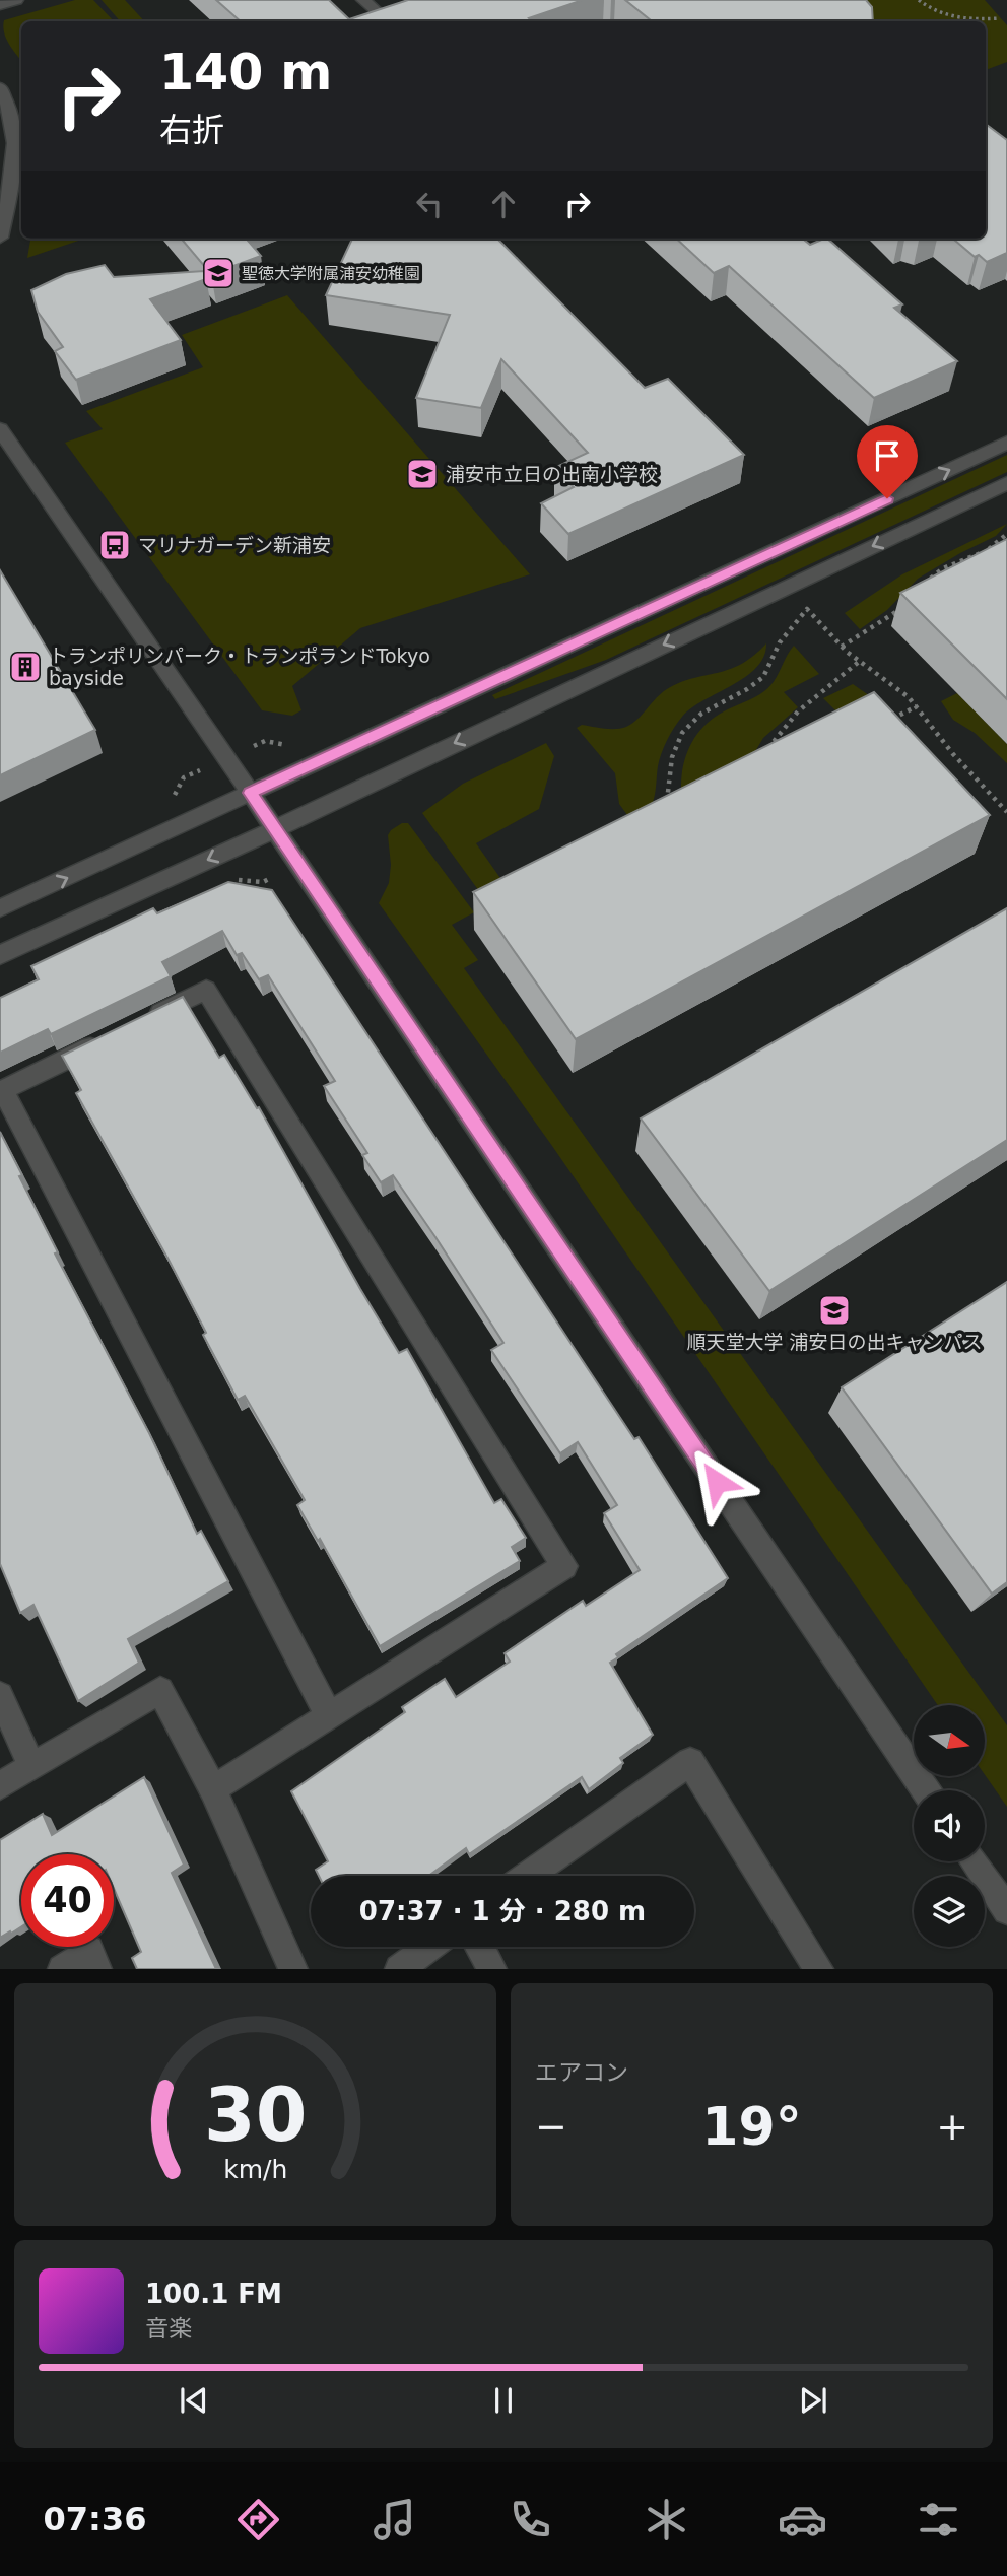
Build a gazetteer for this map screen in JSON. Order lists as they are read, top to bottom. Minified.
{"places":{"school or university":["聖徳大学附属浦安幼稚園","浦安市立日の出南小学校","順天堂大学 浦安日の出キャンパス"],"bus stop":["マリナガーデン新浦安"],"building":["トランポリンパーク・トランポランドTokyo bayside"]},"north":"right","page":{"turn":["140 m","右折"],"limit":"40","trip":"07:37 · 1 分 · 280 m","tile":"エアコン","heat":["−","19°","+"],"song":["100.1 FM","音楽"],"tabs":"07:36","gauge":["30","km/h"]}}
